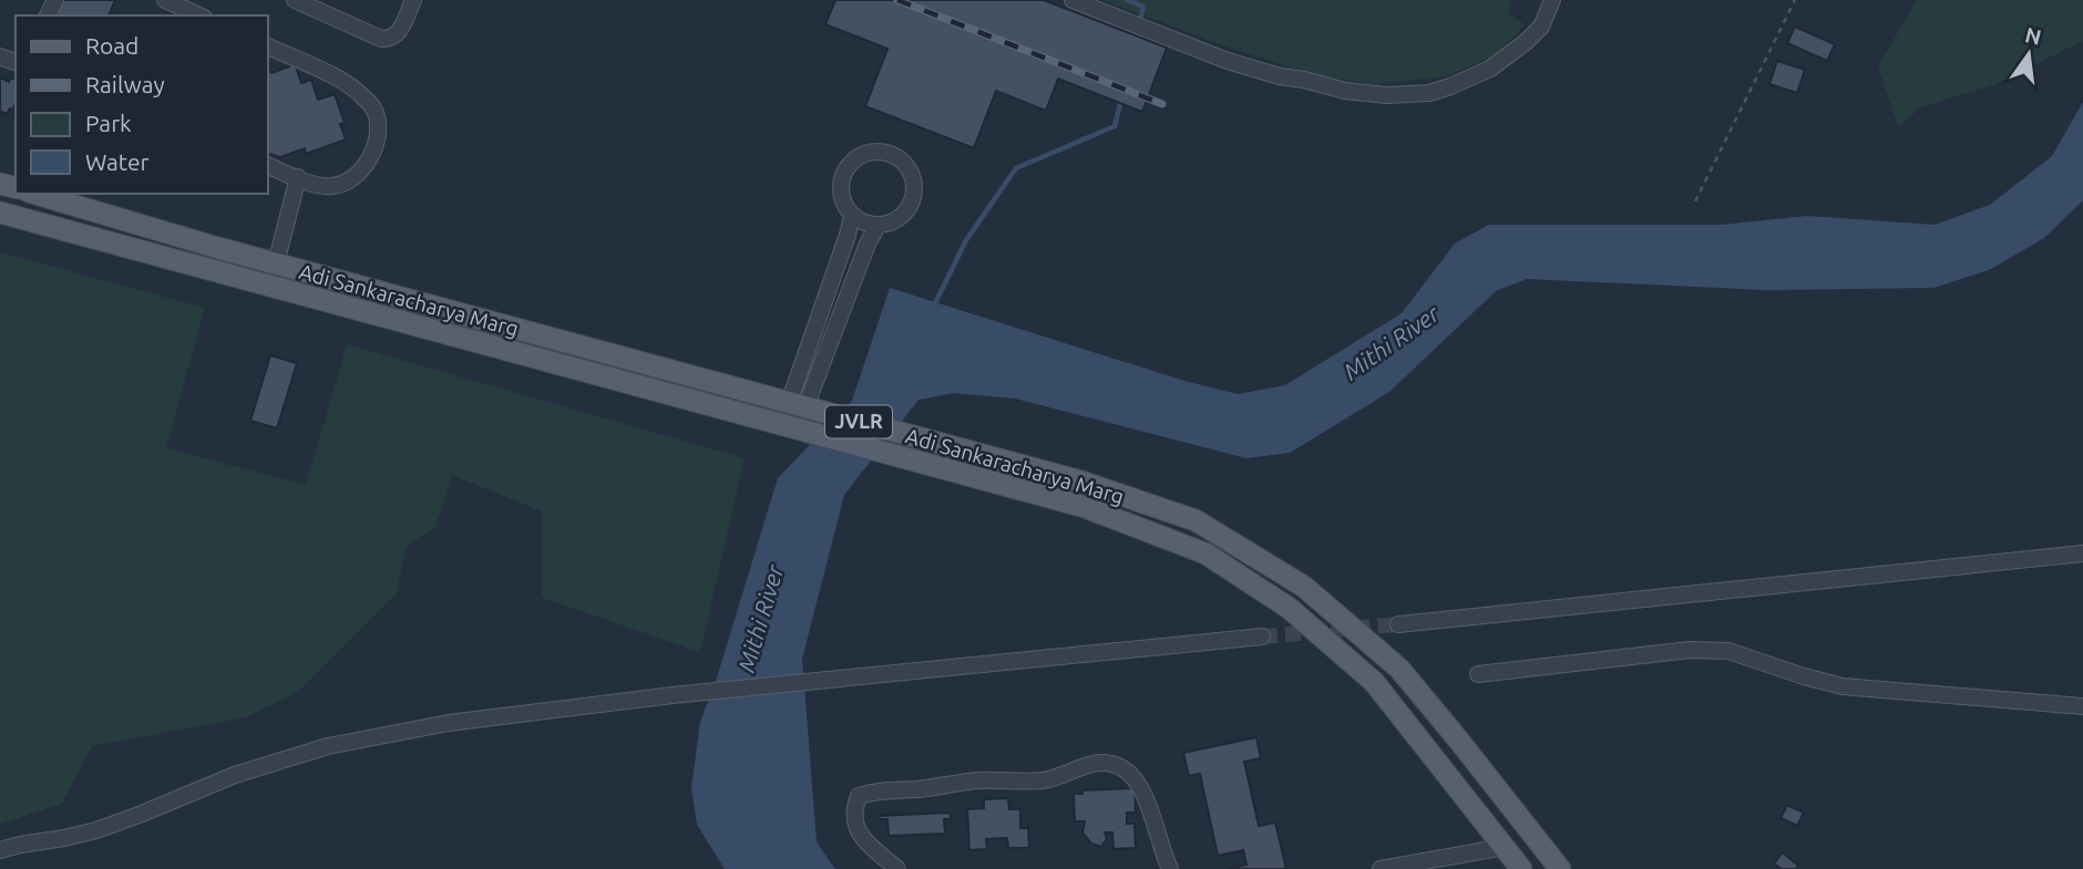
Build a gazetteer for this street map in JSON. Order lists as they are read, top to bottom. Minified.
{"streets":{"main road":["Adi Sankaracharya Marg","JVLR"]},"water":["Mithi River"],"legend":["Road","Railway","Park","Water"],"north":"top"}
